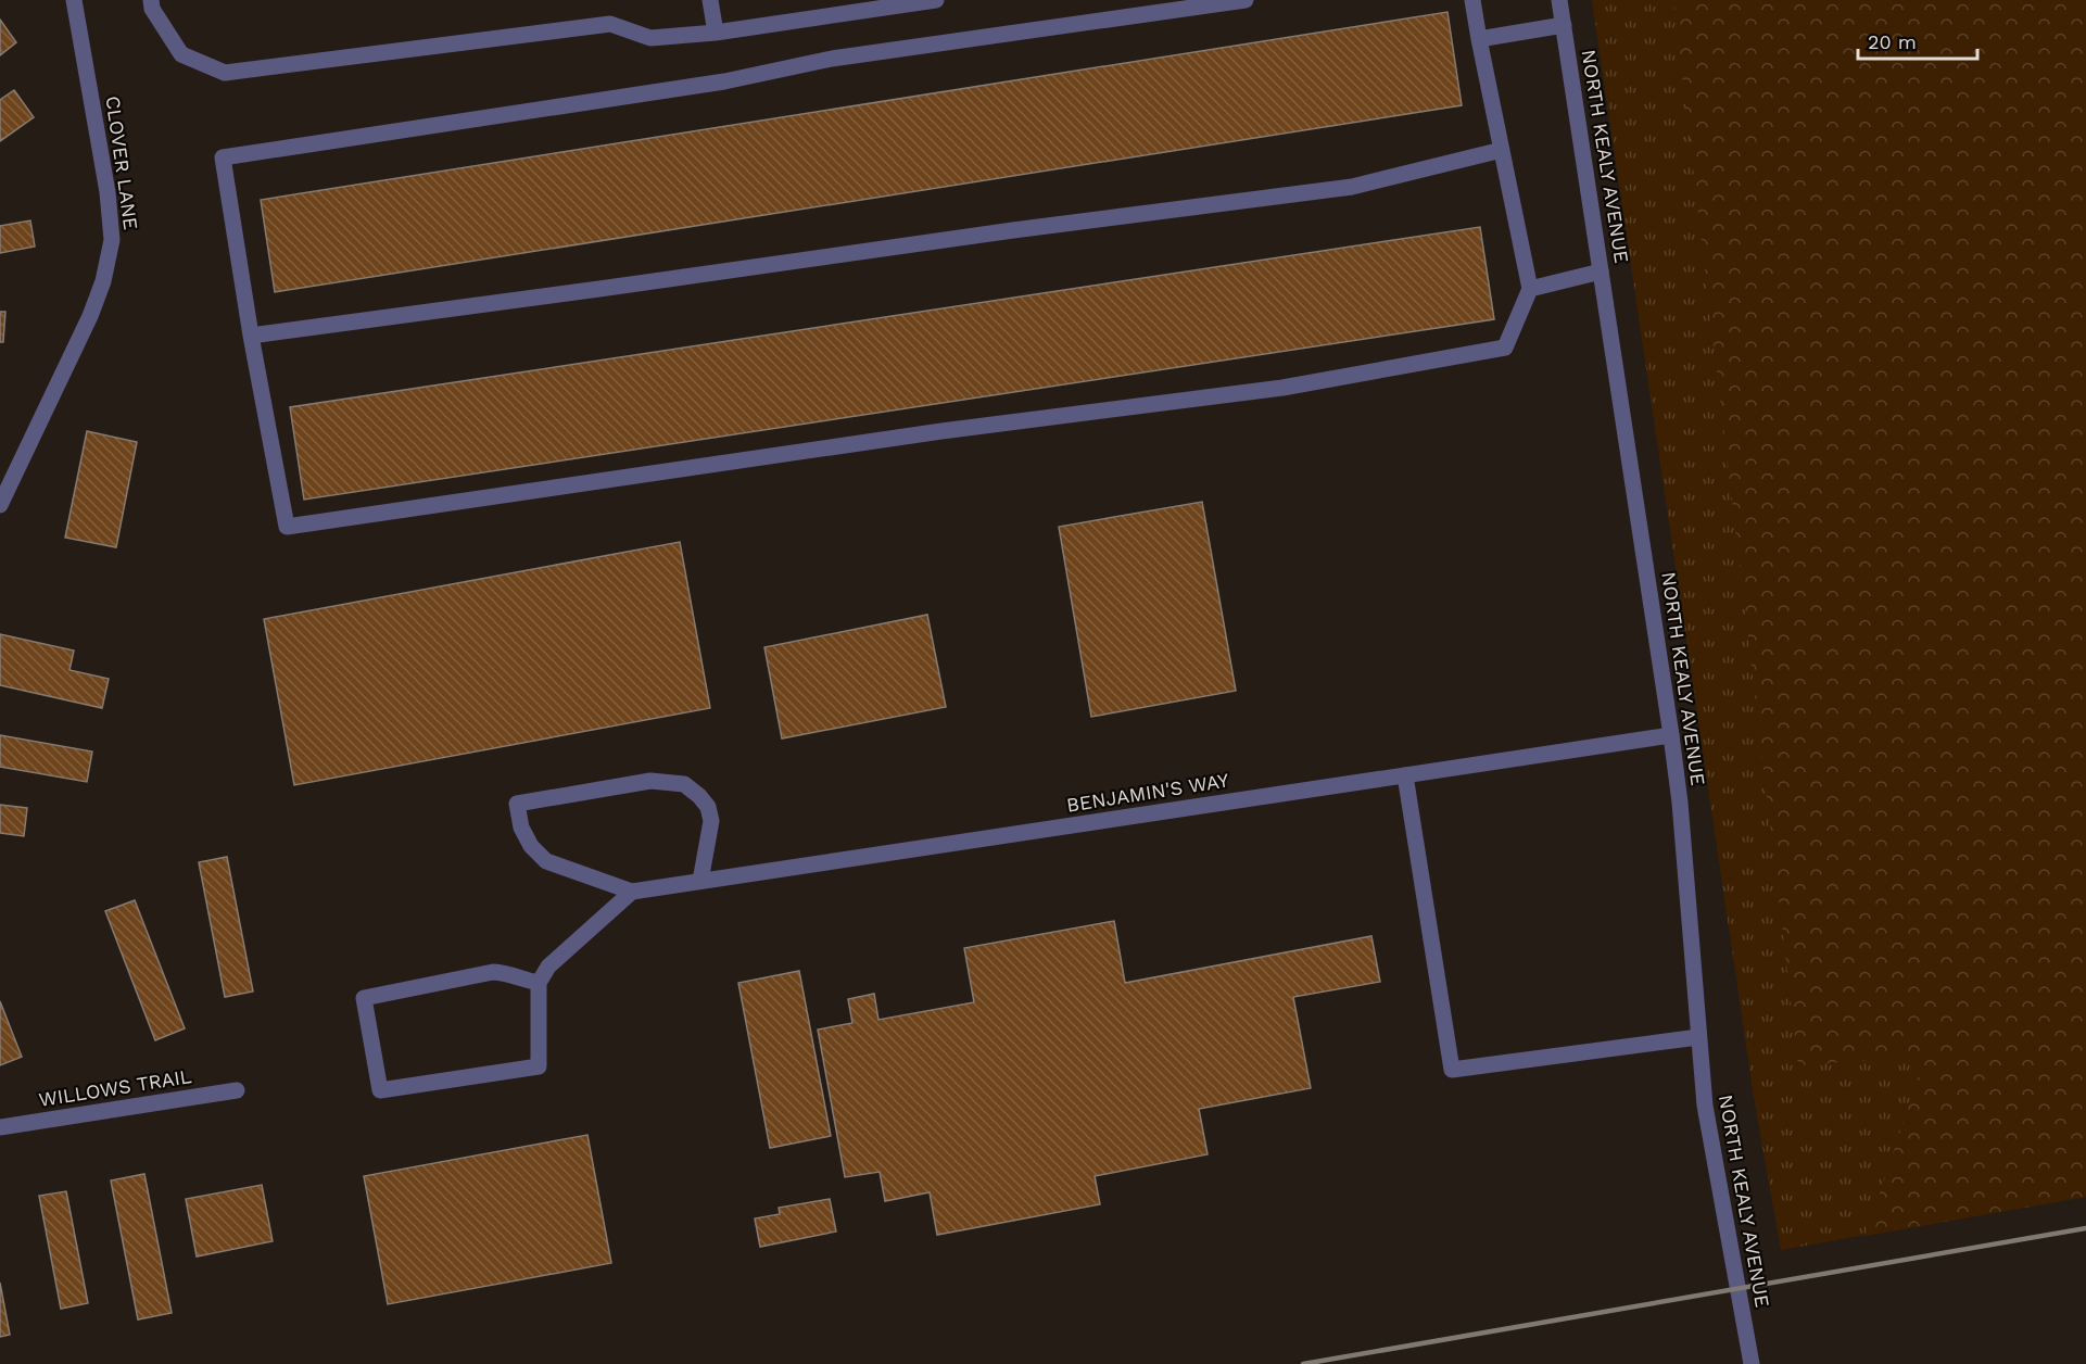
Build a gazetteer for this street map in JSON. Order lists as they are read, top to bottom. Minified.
{"streets":{"street":["NORTH KEALY AVENUE","CLOVER LANE","BENJAMIN'S WAY","WILLOWS TRAIL"]},"crossings":[["NORTH KEALY AVENUE","BENJAMIN'S WAY"]],"scale_bar":"20 m"}
